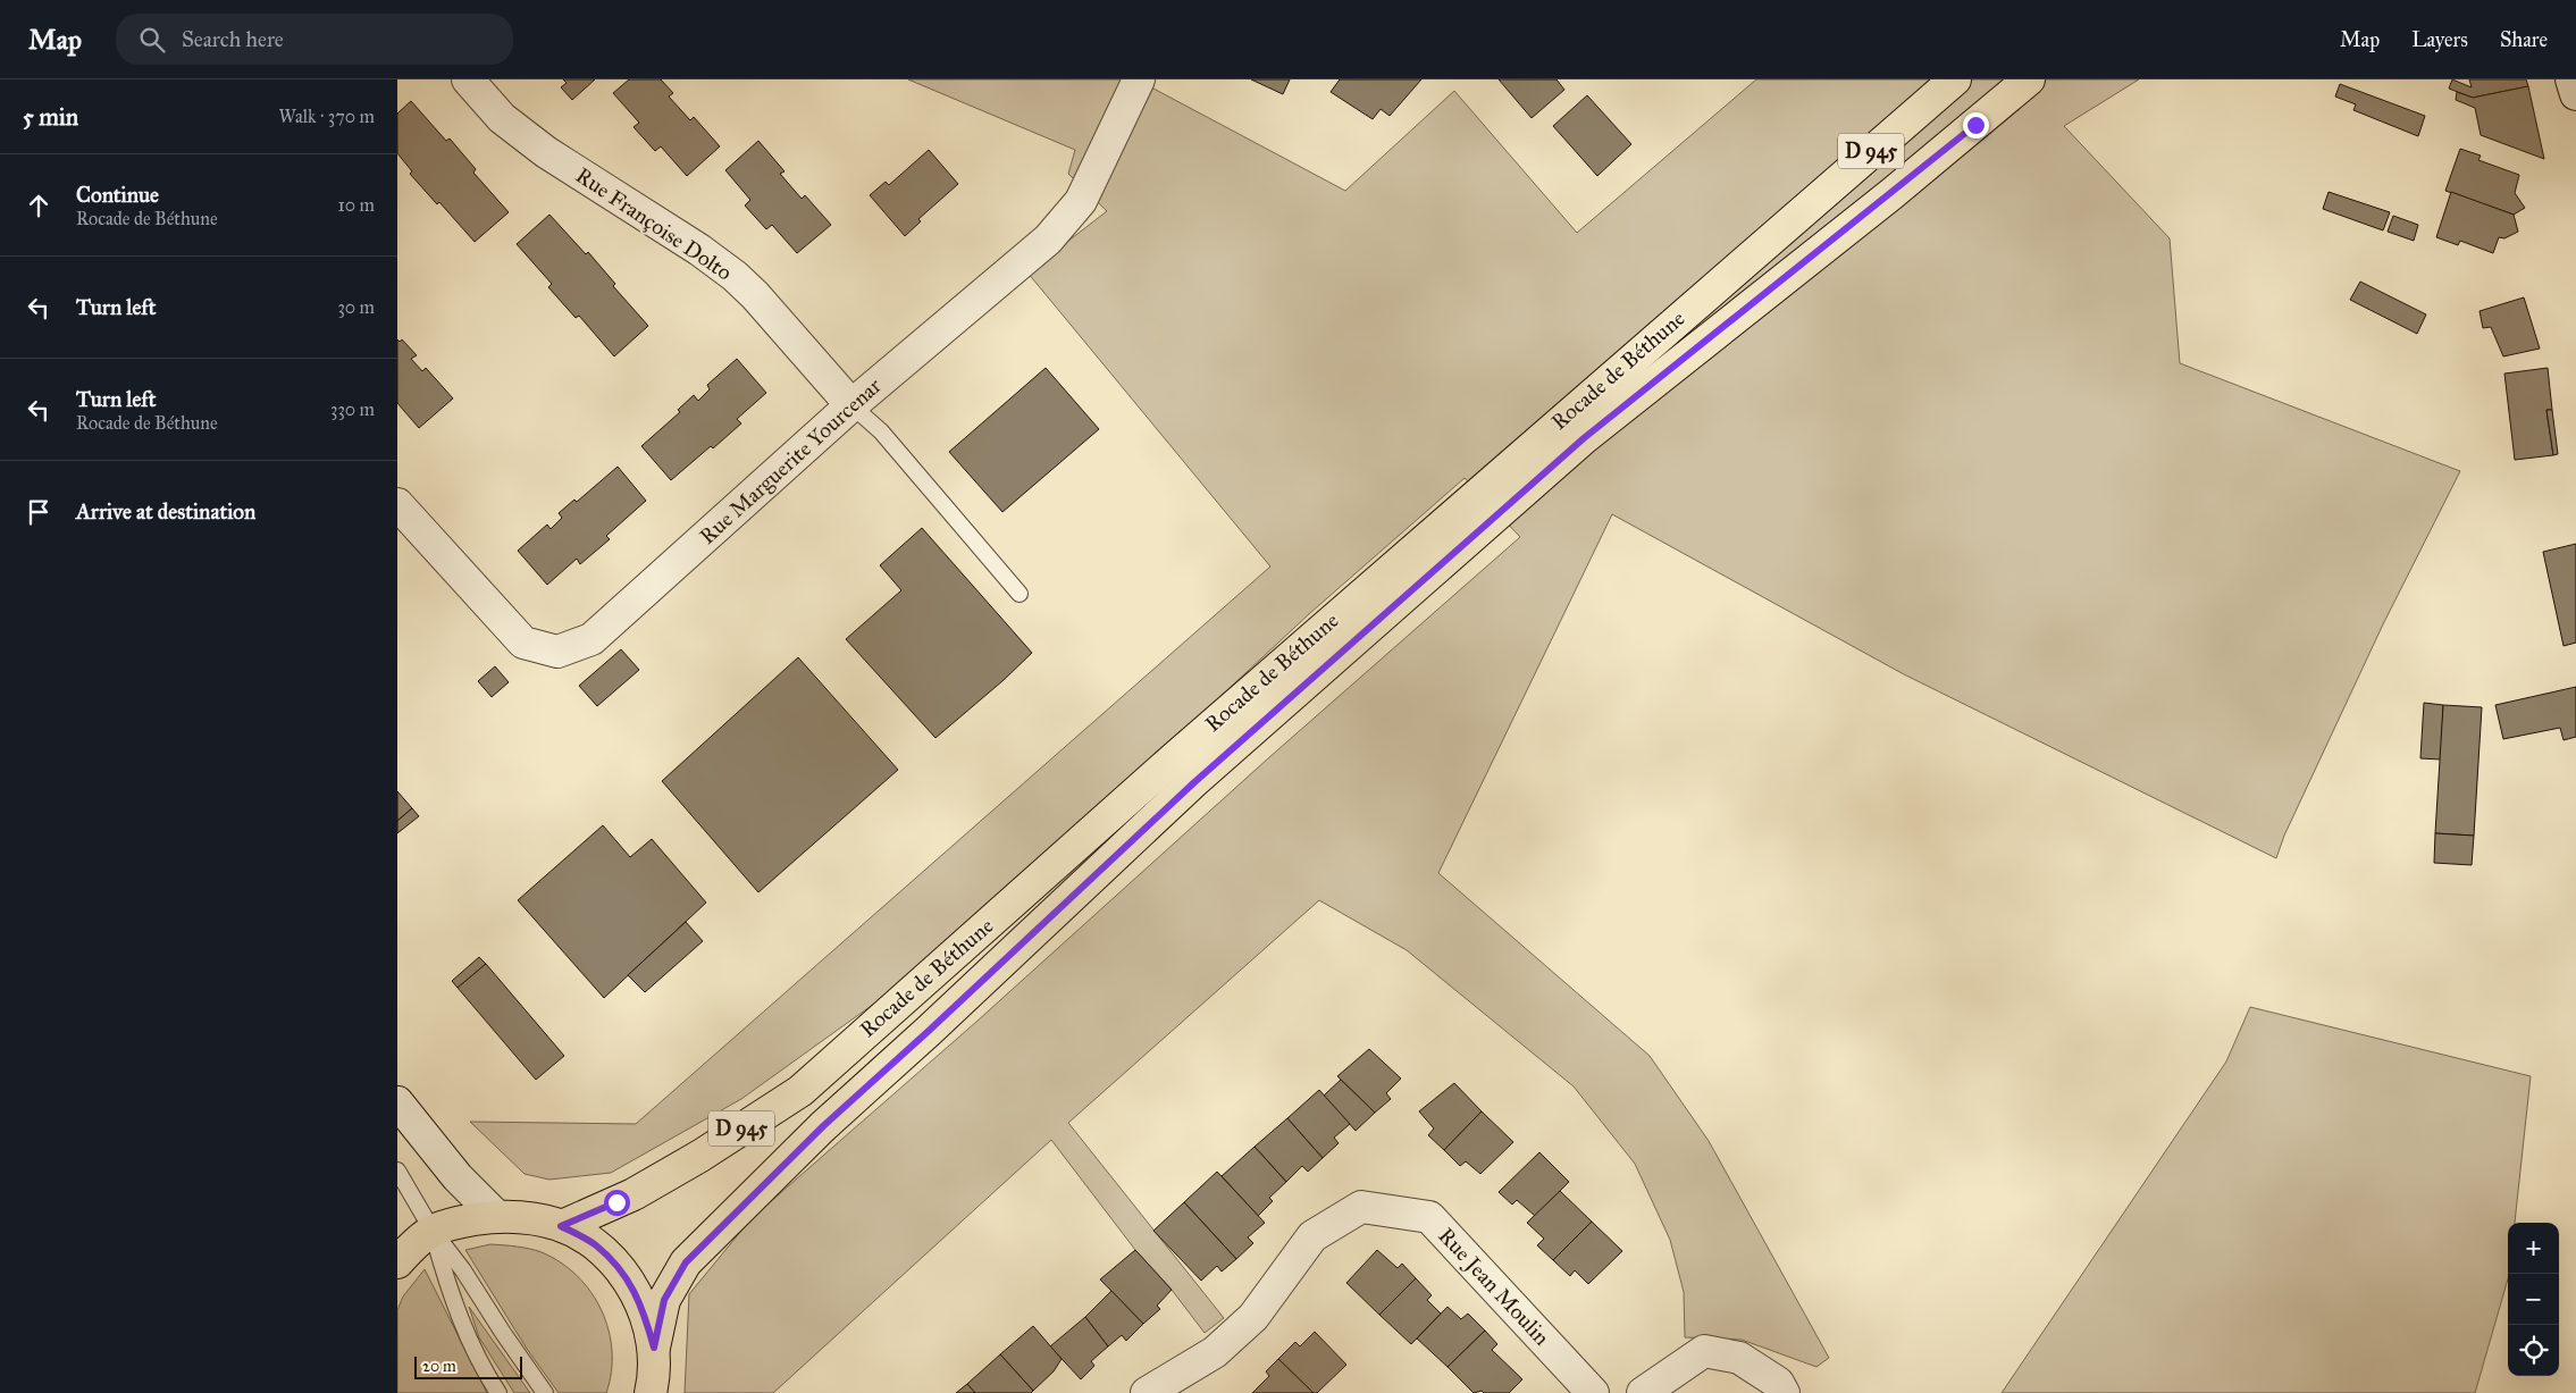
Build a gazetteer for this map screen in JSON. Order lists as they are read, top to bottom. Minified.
{"streets":{"main road":["D 945","Rocade de Béthune"],"street":["Rue Françoise Dolto","Rue Marguerite Yourcenar","Rue Jean Moulin"]},"crossings":[["Rue Françoise Dolto","Rue Marguerite Yourcenar"]],"scale_bar":"20 m","page":{"header":"Map","search":"Search here","nav":["Map","Layers","Share"],"heading":["5 min","Walk · 370 m"],"list":[["Continue","Rocade de Béthune","10 m"],["Turn left","30 m"],["Turn left","Rocade de Béthune","330 m"],"Arrive at destination"],"map_buttons":["+","−"],"scale":"20 m"}}
